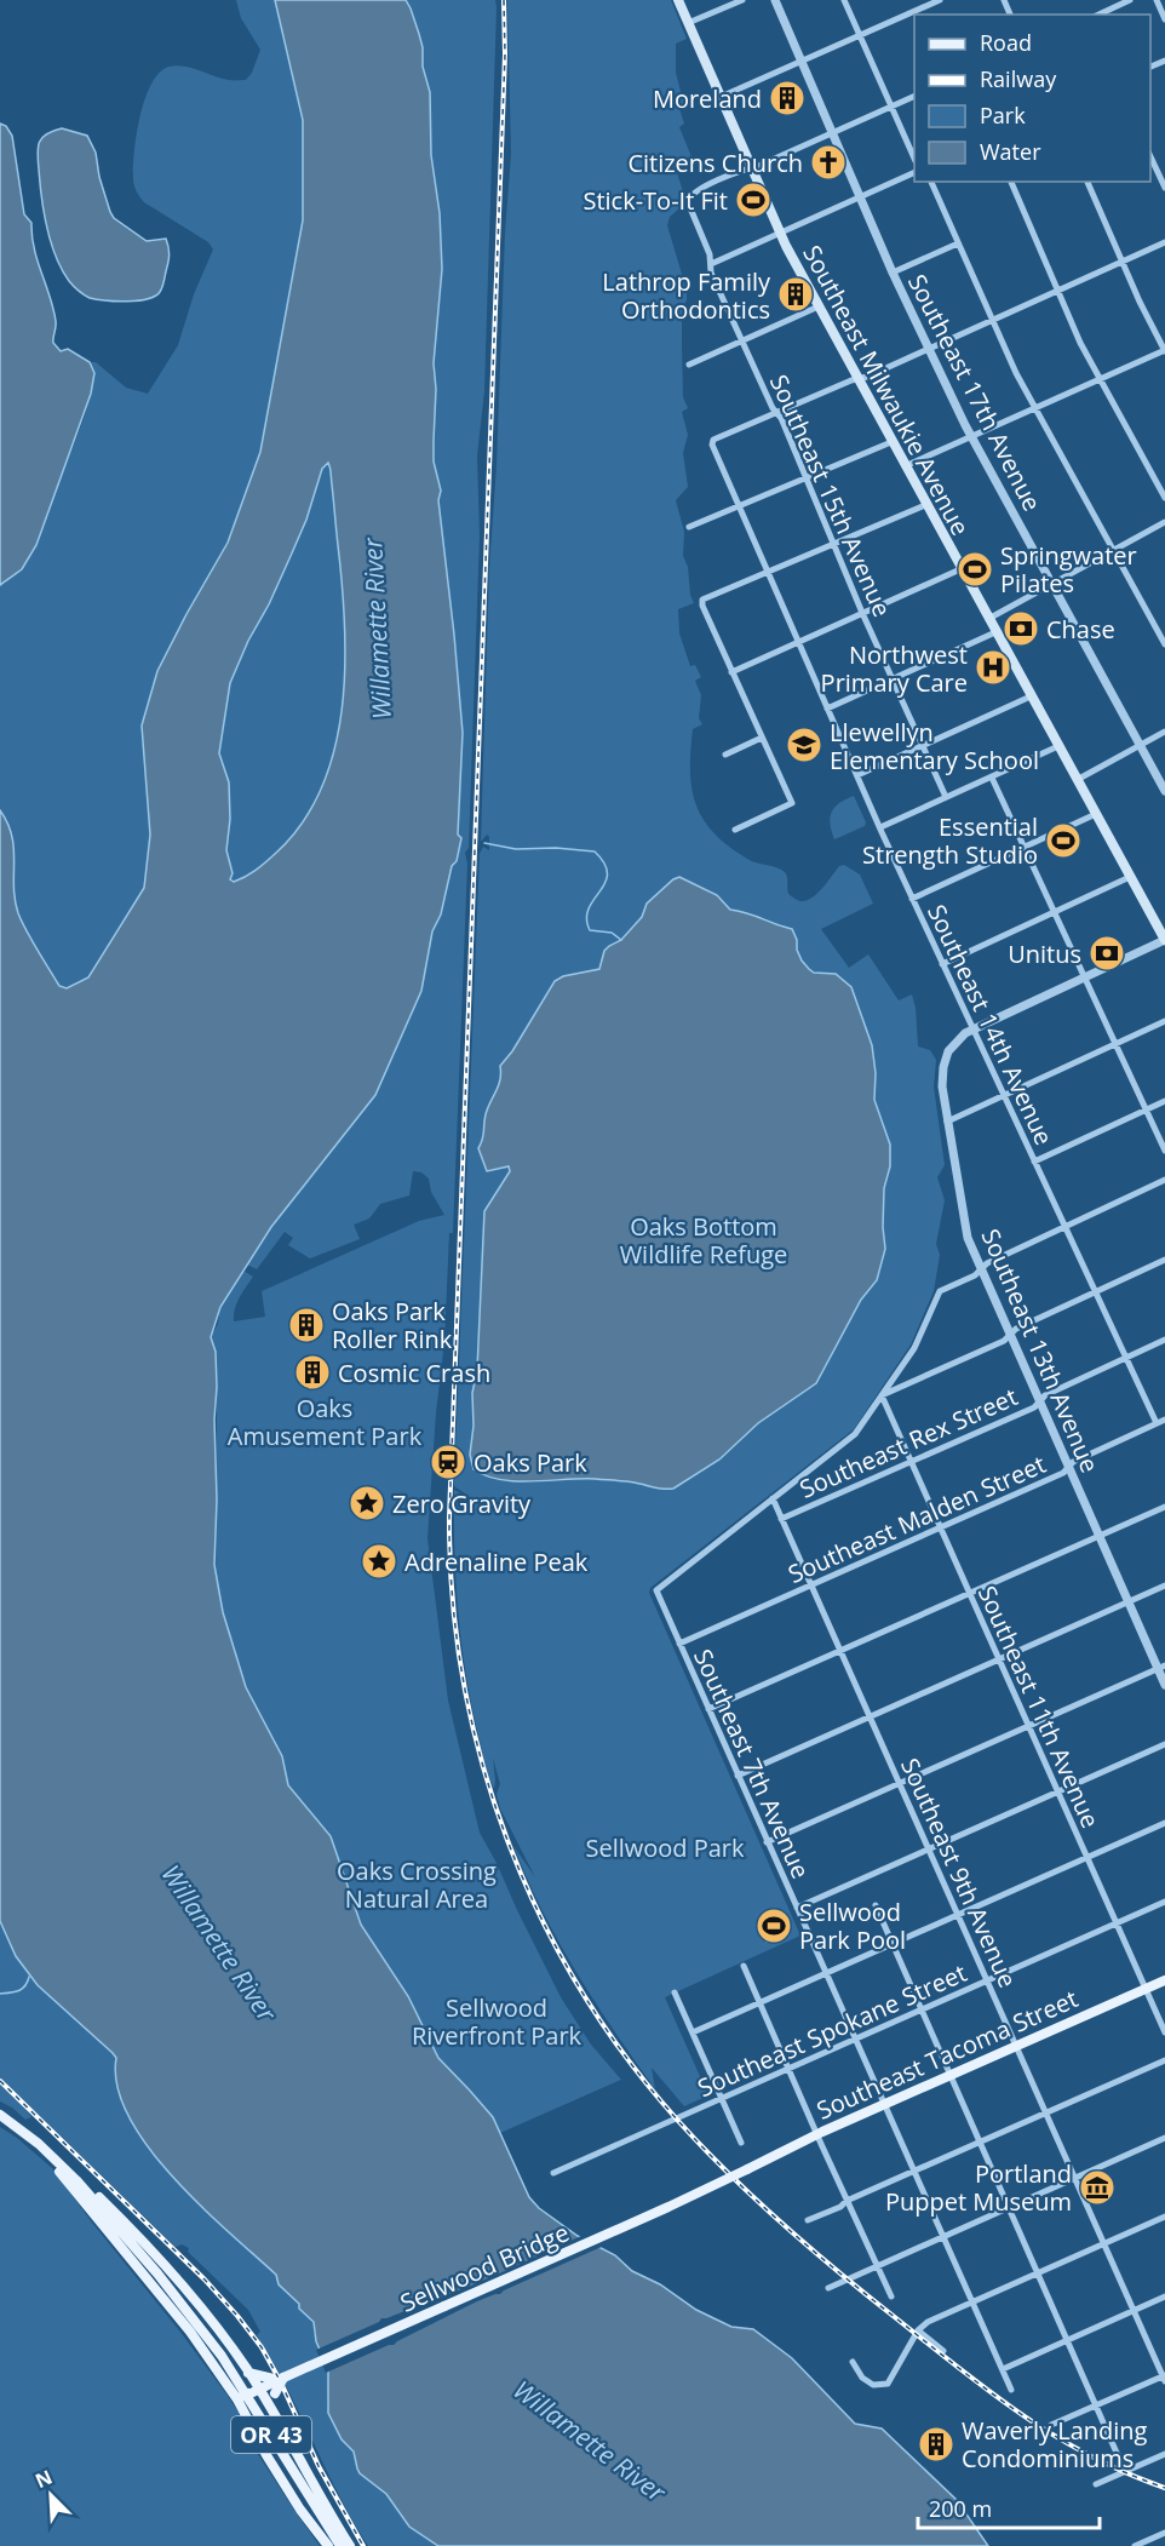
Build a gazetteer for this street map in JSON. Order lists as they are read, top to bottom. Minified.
{"streets":{"main road":["Southeast Milwaukie Avenue","Southeast Tacoma Street","Sellwood Bridge","OR 43"],"street":["Southeast 17th Avenue","Southeast 15th Avenue","Southeast 14th Avenue","Southeast 13th Avenue","Southeast Rex Street","Southeast Malden Street","Southeast 11th Avenue","Southeast 7th Avenue","Southeast 9th Avenue","Southeast Spokane Street"]},"crossings":[["Southeast Milwaukie Avenue","Southeast 15th Avenue"],["Southeast Milwaukie Avenue","Southeast 13th Avenue"],["Southeast 15th Avenue","Southeast 14th Avenue"],["Southeast 14th Avenue","Southeast 13th Avenue"],["Southeast 14th Avenue","Southeast Rex Street"],["Southeast 14th Avenue","Southeast Malden Street"],["Southeast 13th Avenue","Southeast Rex Street"],["Southeast 13th Avenue","Southeast Malden Street"],["Southeast Rex Street","Southeast 11th Avenue"],["Southeast Rex Street","Southeast 9th Avenue"],["Southeast Malden Street","Southeast 11th Avenue"],["Southeast Malden Street","Southeast 7th Avenue"],["Southeast Malden Street","Southeast 9th Avenue"],["Southeast 11th Avenue","Southeast Spokane Street"],["Southeast 11th Avenue","Southeast Tacoma Street"],["Southeast 7th Avenue","Southeast 9th Avenue"],["Southeast 7th Avenue","Southeast Spokane Street"],["Southeast 7th Avenue","Southeast Tacoma Street"],["Southeast 9th Avenue","Southeast Spokane Street"],["Southeast 9th Avenue","Southeast Tacoma Street"],["Southeast Tacoma Street","Sellwood Bridge"]],"water":["Willamette River"],"parks":["Oaks Bottom Wildlife Refuge","Oaks Amusement Park","Sellwood Park","Oaks Crossing Natural Area","Sellwood Riverfront Park"],"places":{"building":["Moreland","Lathrop Family Orthodontics","Oaks Park Roller Rink","Cosmic Crash","Waverly Landing Condominiums"],"church":["Citizens Church"],"sports":["Stick-To-It Fit","Springwater Pilates","Essential Strength Studio","Sellwood Park Pool"],"bank":["Chase","Unitus"],"hospital":["Northwest Primary Care"],"school or university":["Llewellyn Elementary School"],"station":["Oaks Park"],"place":["Zero Gravity","Adrenaline Peak"],"museum":["Portland Puppet Museum"]},"legend":["Road","Railway","Park","Water"],"scale_bar":"200 m","north":"top left"}
